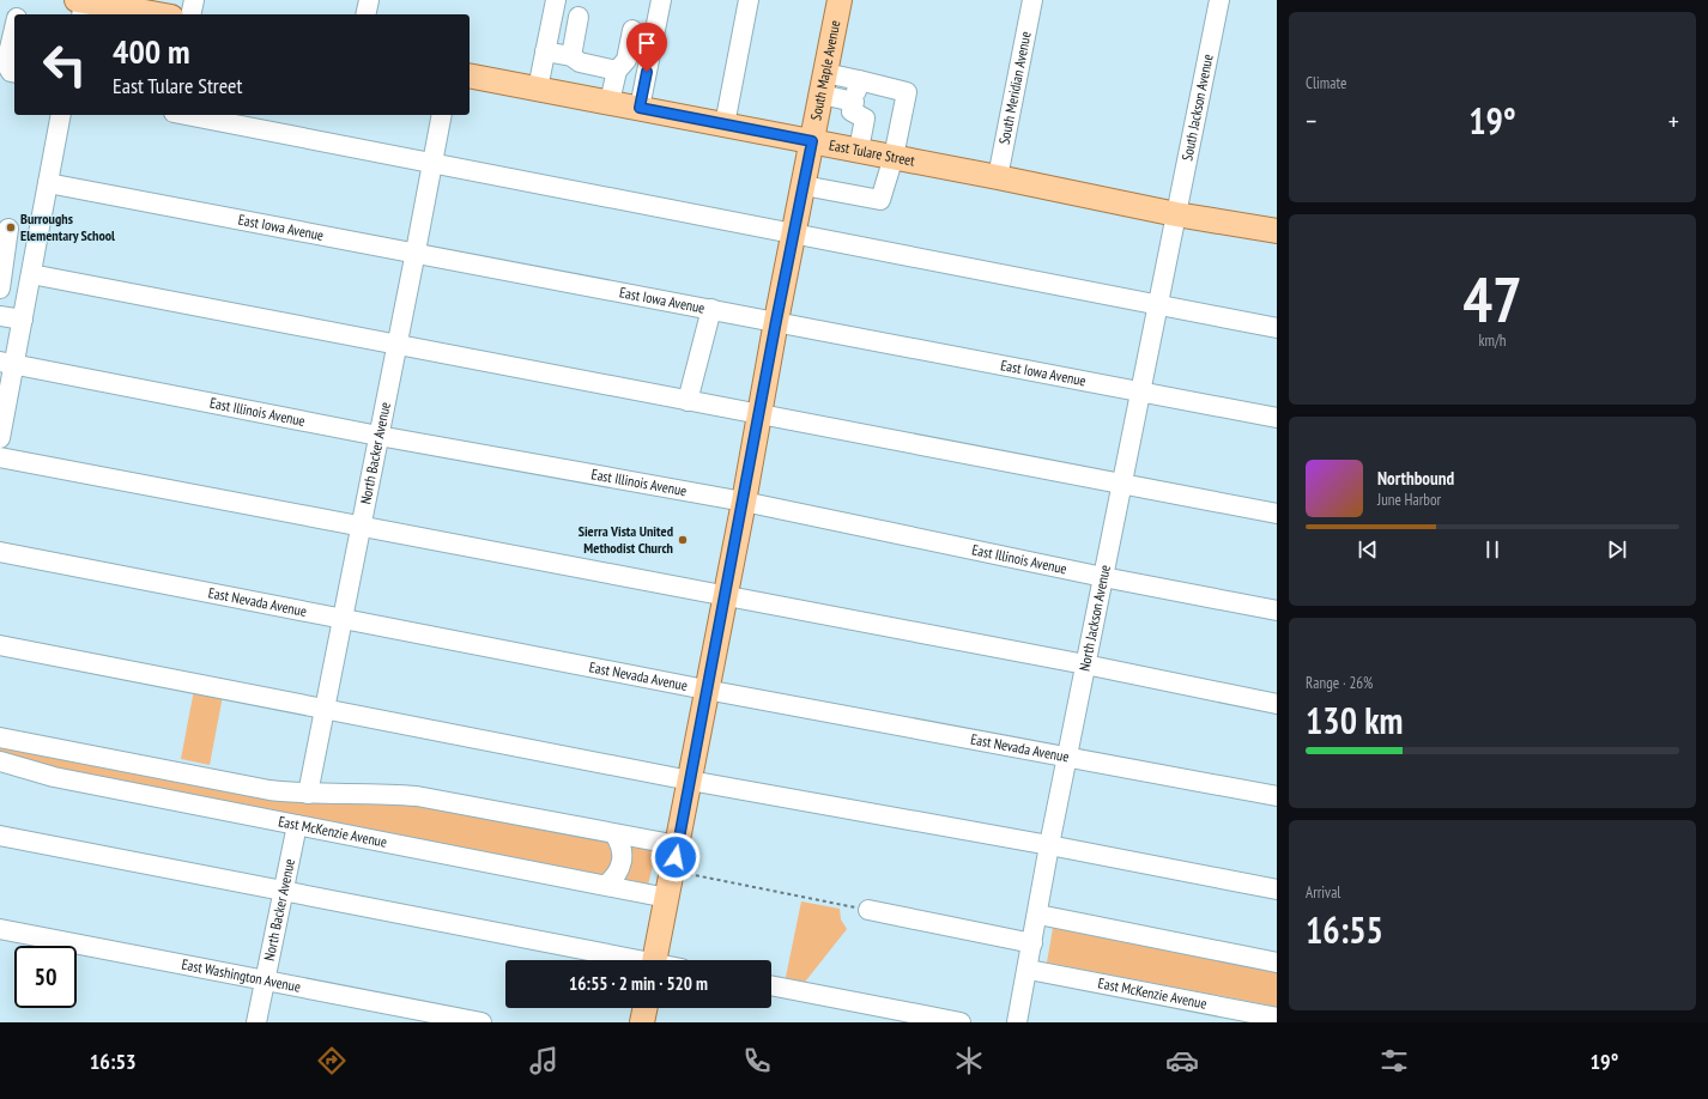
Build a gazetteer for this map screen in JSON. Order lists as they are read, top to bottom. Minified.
{"streets":{"main road":["South Maple Avenue","East Tulare Street"],"street":["South Meridian Avenue","South Jackson Avenue","East Iowa Avenue","East Illinois Avenue","North Backer Avenue","East Nevada Avenue","North Jackson Avenue","East McKenzie Avenue","East Washington Avenue"]},"crossings":[["South Maple Avenue","East Tulare Street"],["South Maple Avenue","East Iowa Avenue"],["South Maple Avenue","East Illinois Avenue"],["South Maple Avenue","East Nevada Avenue"],["South Maple Avenue","East McKenzie Avenue"],["South Meridian Avenue","East Tulare Street"],["South Jackson Avenue","East Tulare Street"],["South Jackson Avenue","North Jackson Avenue"],["East Tulare Street","North Jackson Avenue"],["East Iowa Avenue","North Backer Avenue"],["East Iowa Avenue","North Jackson Avenue"],["East Illinois Avenue","North Backer Avenue"],["East Illinois Avenue","North Jackson Avenue"],["North Backer Avenue","East Nevada Avenue"],["North Backer Avenue","East McKenzie Avenue"],["North Backer Avenue","East Washington Avenue"],["East Nevada Avenue","North Jackson Avenue"],["North Jackson Avenue","East McKenzie Avenue"]],"places":["Burroughs Elementary School","Sierra Vista United Methodist Church"],"page":{"tile":["Climate",["47","km/h"],["Range · 26%","130 km"],["Arrival","16:55"]],"turn":["400 m","East Tulare Street"],"heat":["−","19°","+"],"song":["Northbound","June Harbor"],"limit":"50","trip":"16:55 · 2 min · 520 m","tabs":["16:53","19°"]}}
